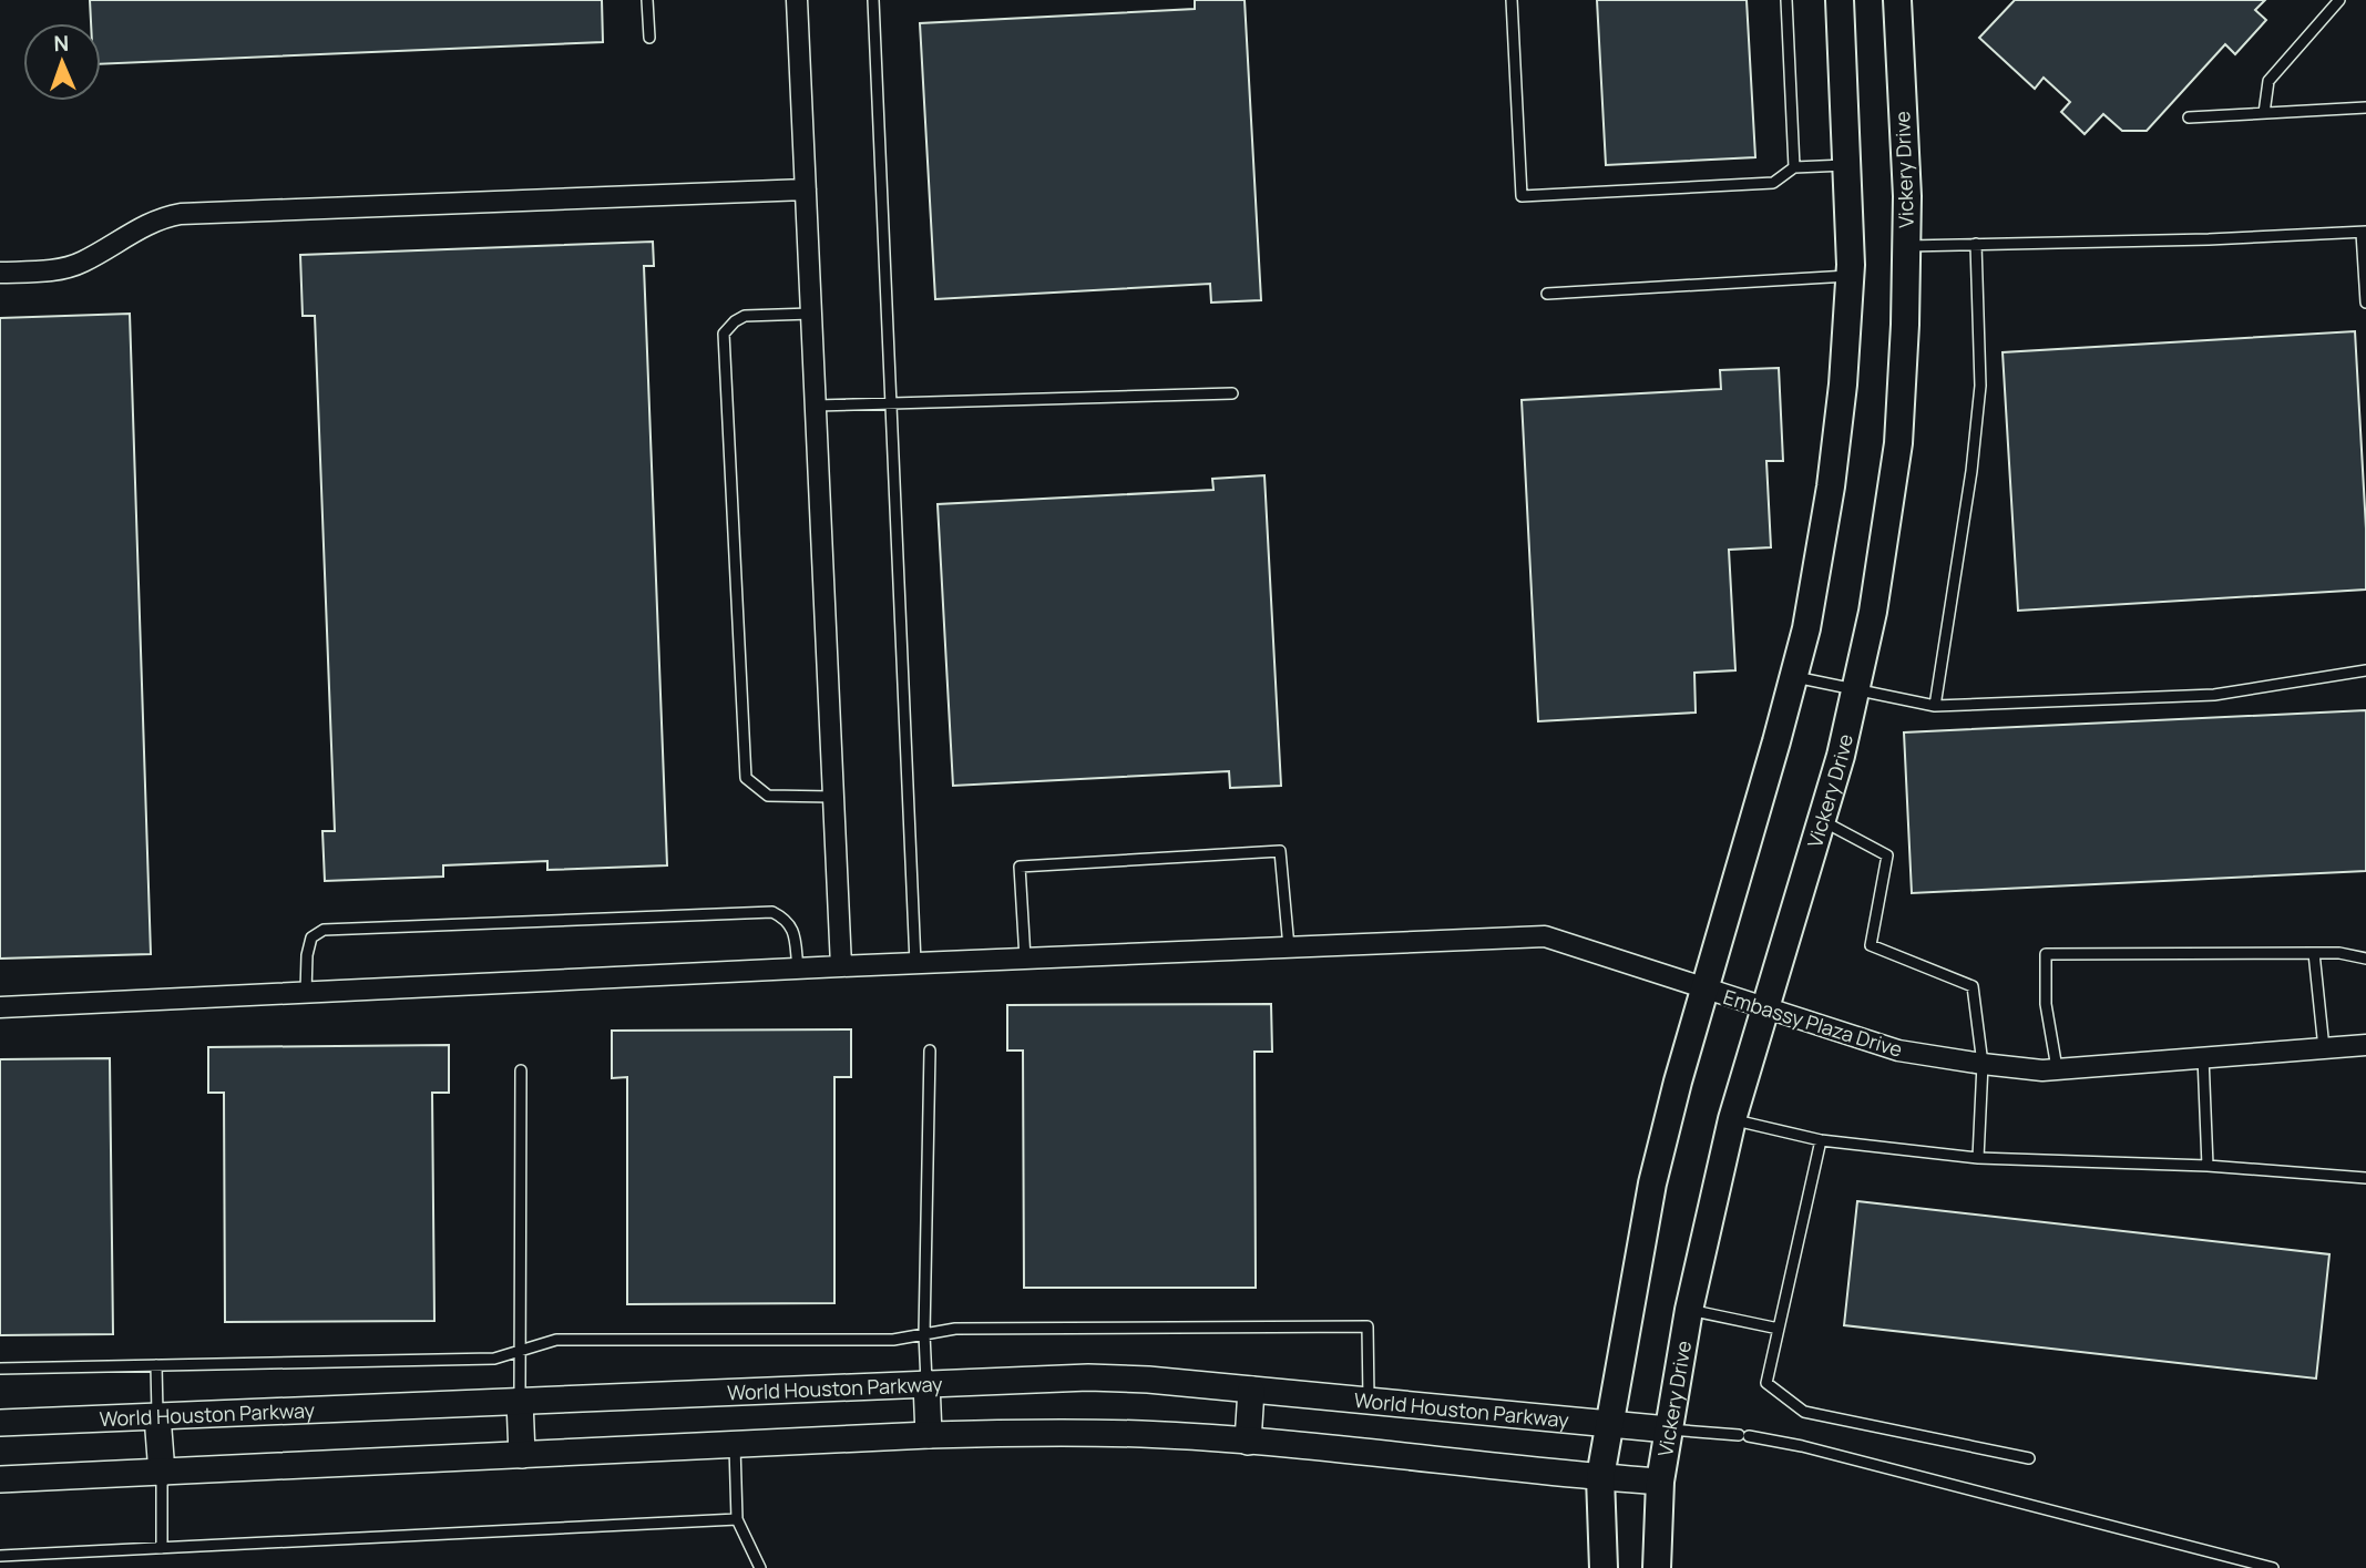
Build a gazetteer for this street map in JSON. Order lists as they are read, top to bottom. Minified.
{"streets":{"main road":["Vickery Drive"],"street":["Embassy Plaza Drive","World Houston Parkway"]},"crossings":[["Vickery Drive","Embassy Plaza Drive"],["Vickery Drive","World Houston Parkway"]],"north":"top"}
